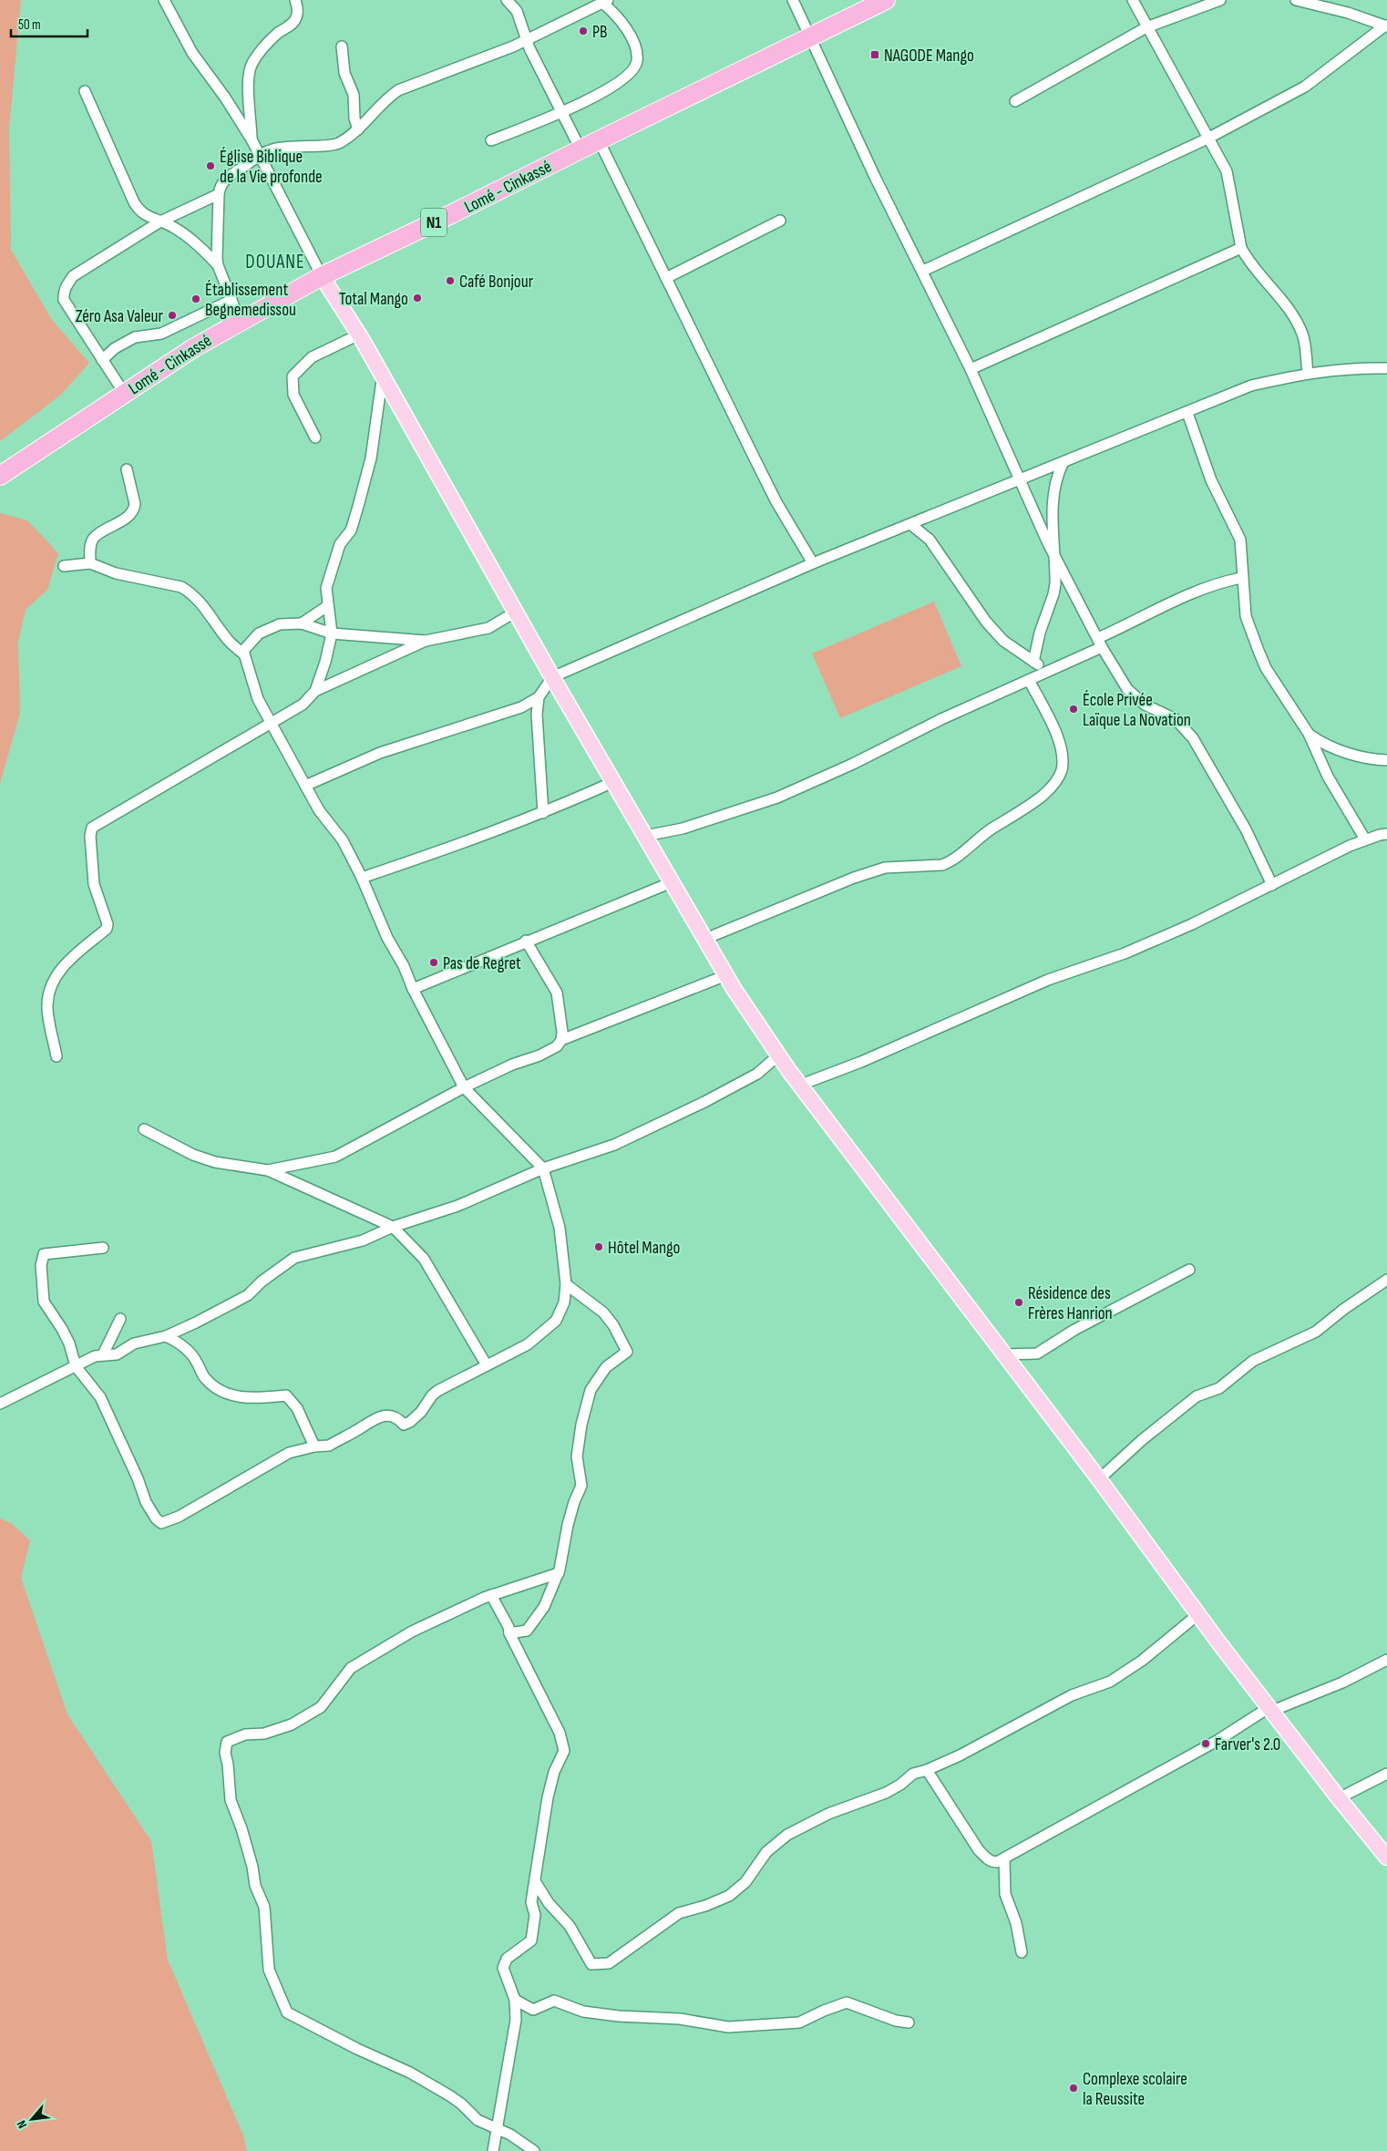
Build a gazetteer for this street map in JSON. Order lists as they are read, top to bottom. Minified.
{"streets":{"highway":["Lomé - Cinkassé","N1"]},"districts":["DOUANE"],"places":{"other":["PB","Église Biblique de la Vie profonde","Café Bonjour","Total Mango","Établissement Begnemedissou","Zéro Asa Valeur","École Privée Laïque La Novation","Pas de Regret","Hôtel Mango","Résidence des Frères Hanrion","Farver's 2.0","Complexe scolaire la Reussite"],"transit":["NAGODE Mango"]},"scale_bar":"50 m","north":"bottom left"}
